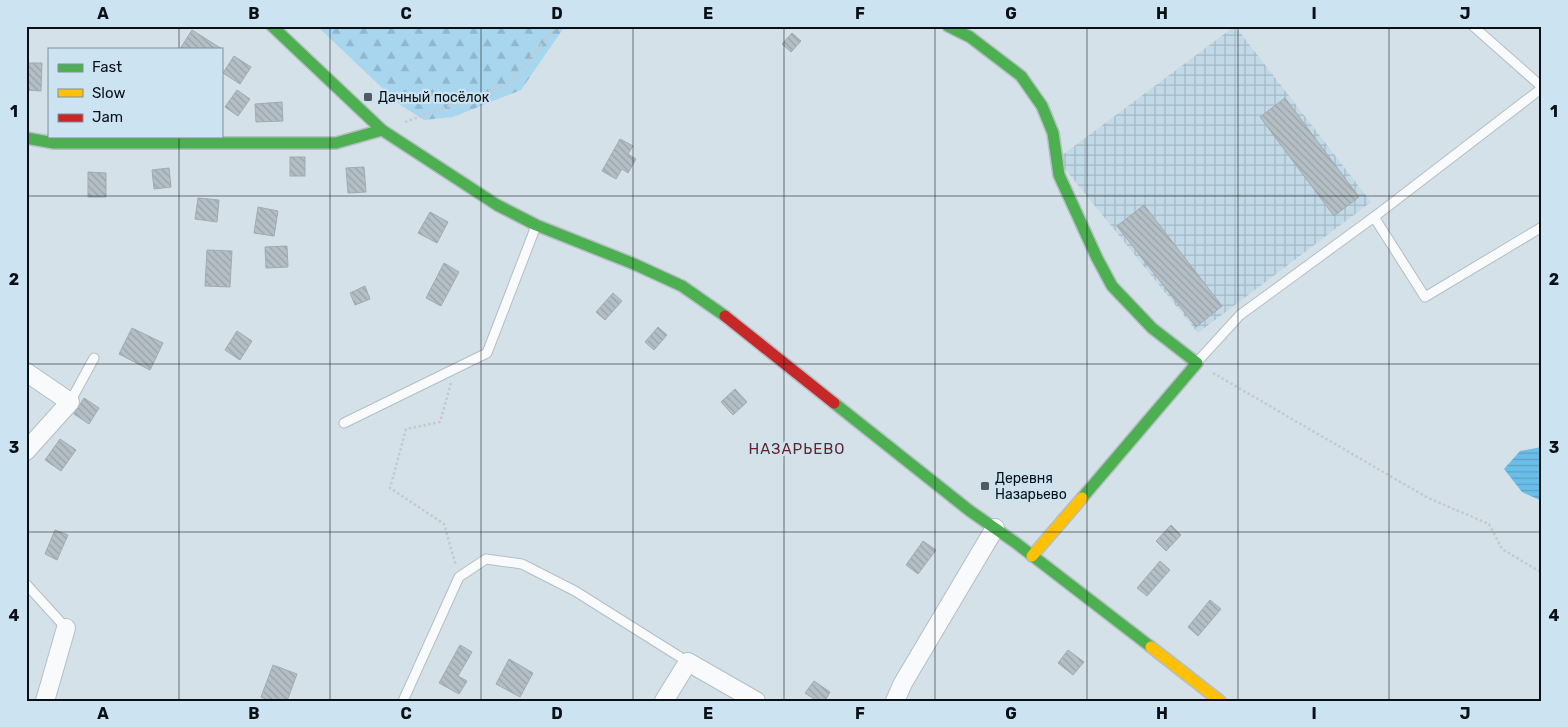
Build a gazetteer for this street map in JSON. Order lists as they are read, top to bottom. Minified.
{"districts":["НАЗАРЬЕВО"],"places":{"transit":["Дачный посёлок","Деревня Назарьево"]},"legend":["Fast","Slow","Jam"],"grid":{"columns":["A","B","C","D","E","F","G","H","I","J"],"rows":["1","2","3","4"]}}
